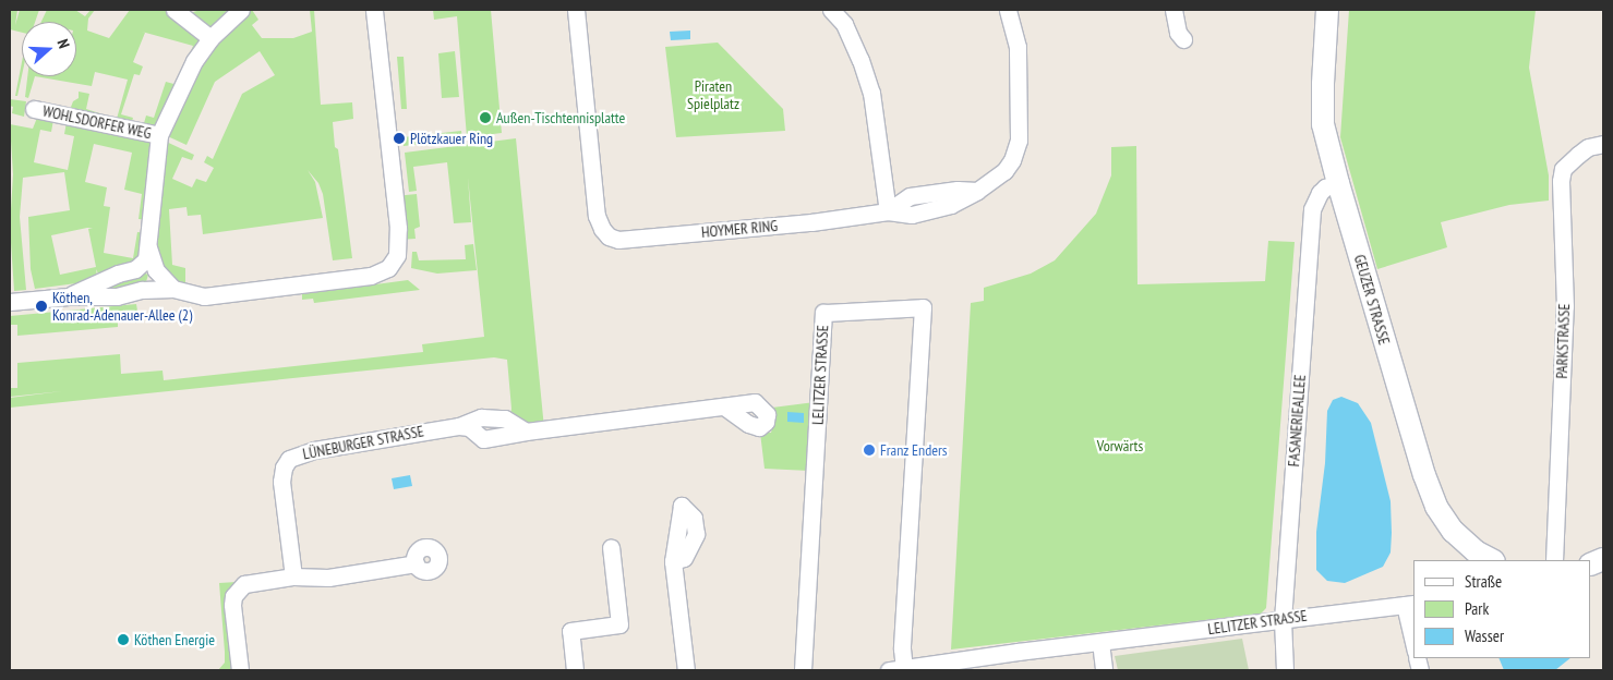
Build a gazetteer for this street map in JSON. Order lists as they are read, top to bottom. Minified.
{"streets":{"main road":["GEUZER STRASSE"],"street":["WOHLSDORFER WEG","HOYMER RING","PARKSTRASSE","LELITZER STRASSE","FASANERIEALLEE","LÜNEBURGER STRASSE"]},"crossings":[["GEUZER STRASSE","FASANERIEALLEE"],["LELITZER STRASSE","FASANERIEALLEE"]],"parks":["Piraten Spielplatz","Vorwärts"],"places":["Außen-Tischtennisplatte","Plötzkauer Ring","Köthen, Konrad-Adenauer-Allee (2)","Franz Enders","Köthen Energie"],"legend":["Straße","Park","Wasser"],"north":"right"}
